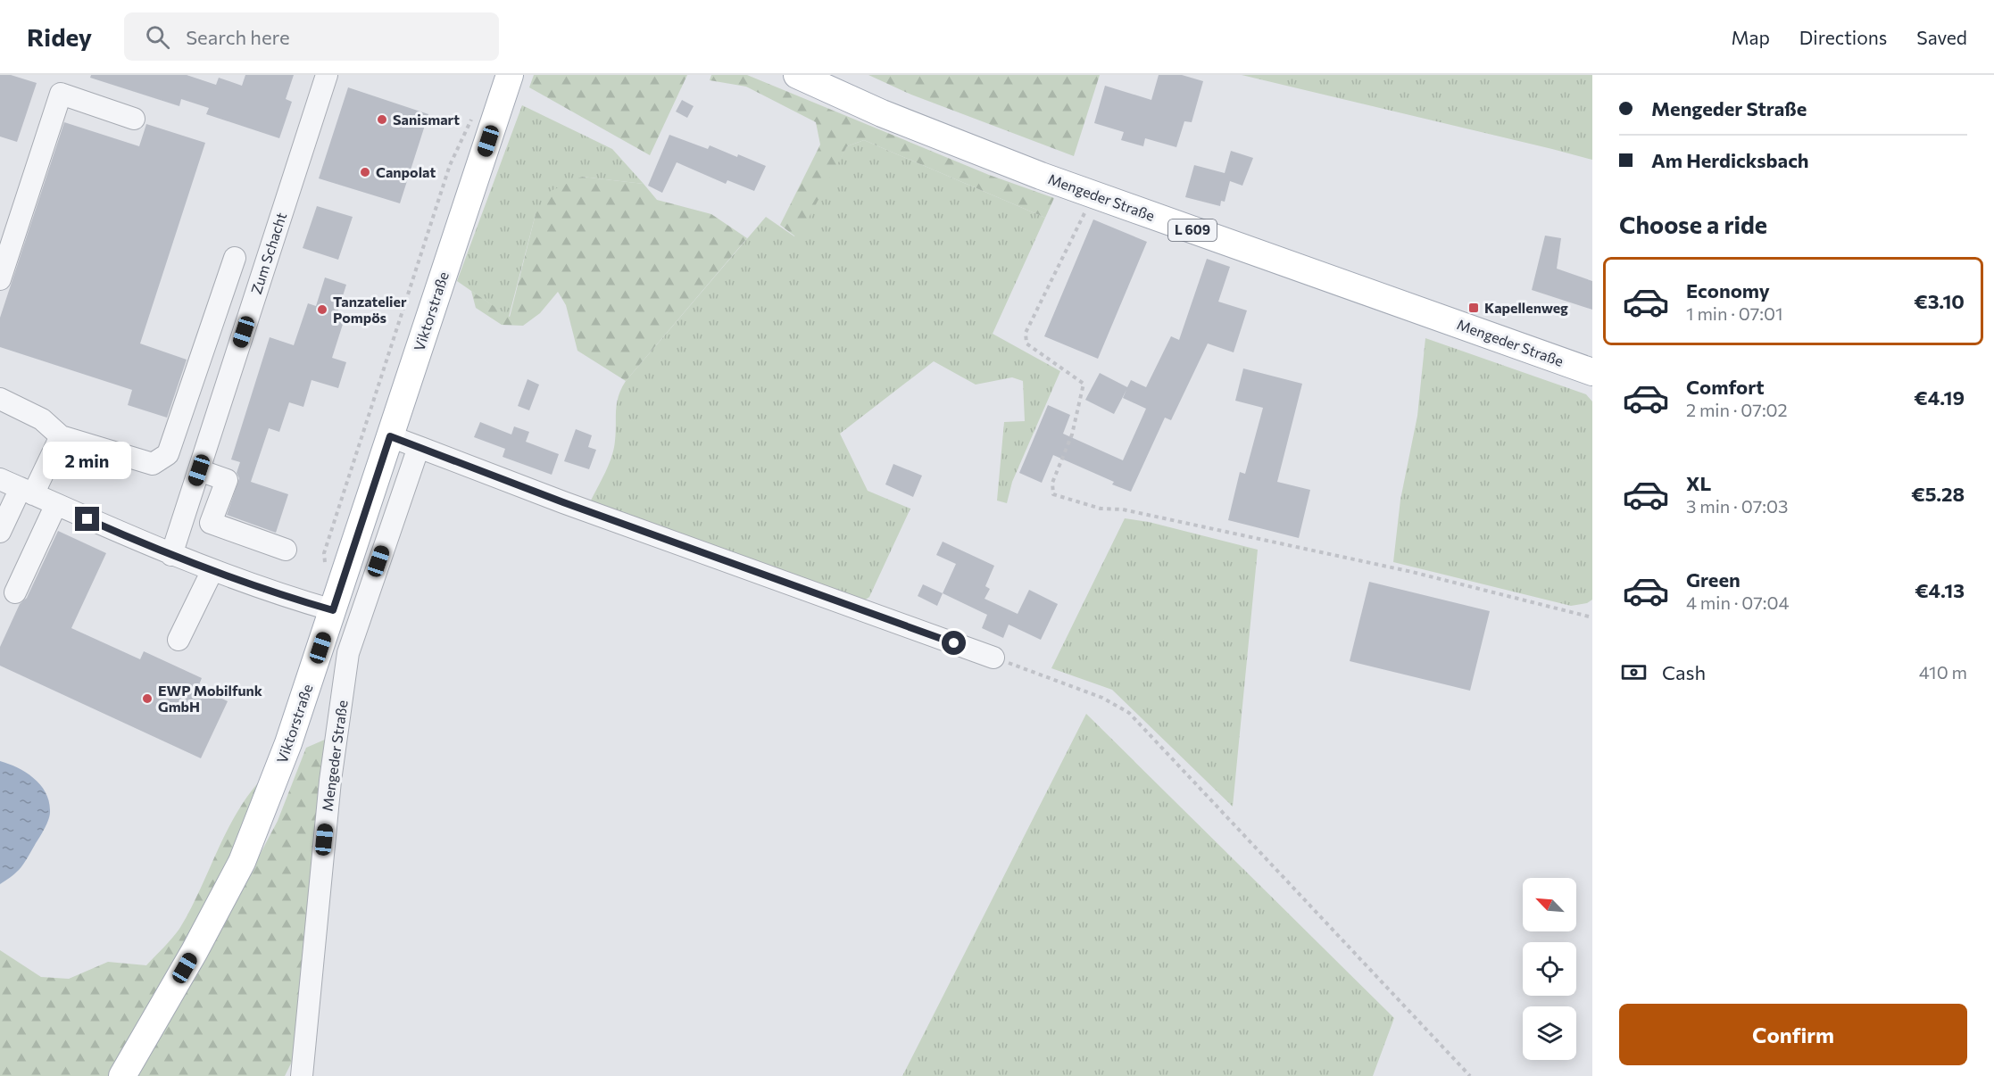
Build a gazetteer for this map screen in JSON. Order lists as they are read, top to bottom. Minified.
{"streets":{"main road":["Mengeder Straße","L 609","Viktorstraße"],"street":["Zum Schacht"]},"places":{"other":["Sanismart","Canpolat","Tanzatelier Pompös","EWP Mobilfunk GmbH"],"transit":["Kapellenweg"]},"north":"top left","page":{"header":"Ridey","search":"Search here","nav":["Map","Directions","Saved"],"banner":["Mengeder Straße","Am Herdicksbach"],"heading":"Choose a ride","list":[{"name":"Economy","note":"1 min · 07:01","value":"€3.10"},{"name":"Comfort","note":"2 min · 07:02","value":"€4.19"},{"name":"XL","note":"3 min · 07:03","value":"€5.28"},{"name":"Green","note":"4 min · 07:04","value":"€4.13"}],"bubble":"2 min","pay":["Cash","410 m"],"buttons":"Confirm"}}
